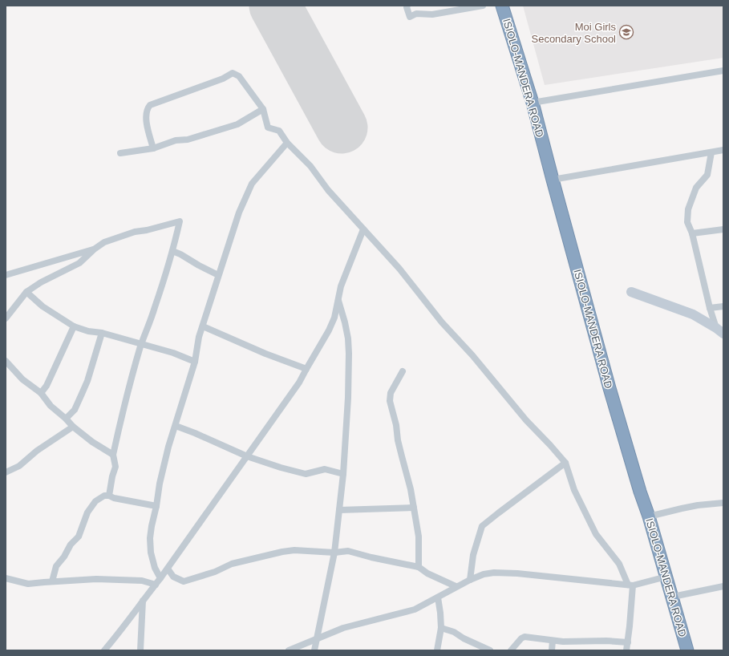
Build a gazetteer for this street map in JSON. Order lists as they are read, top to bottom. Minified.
{"streets":{"highway":["ISIOLO-MANDERA ROAD"]},"places":{"school or university":["Moi Girls Secondary School"]}}
